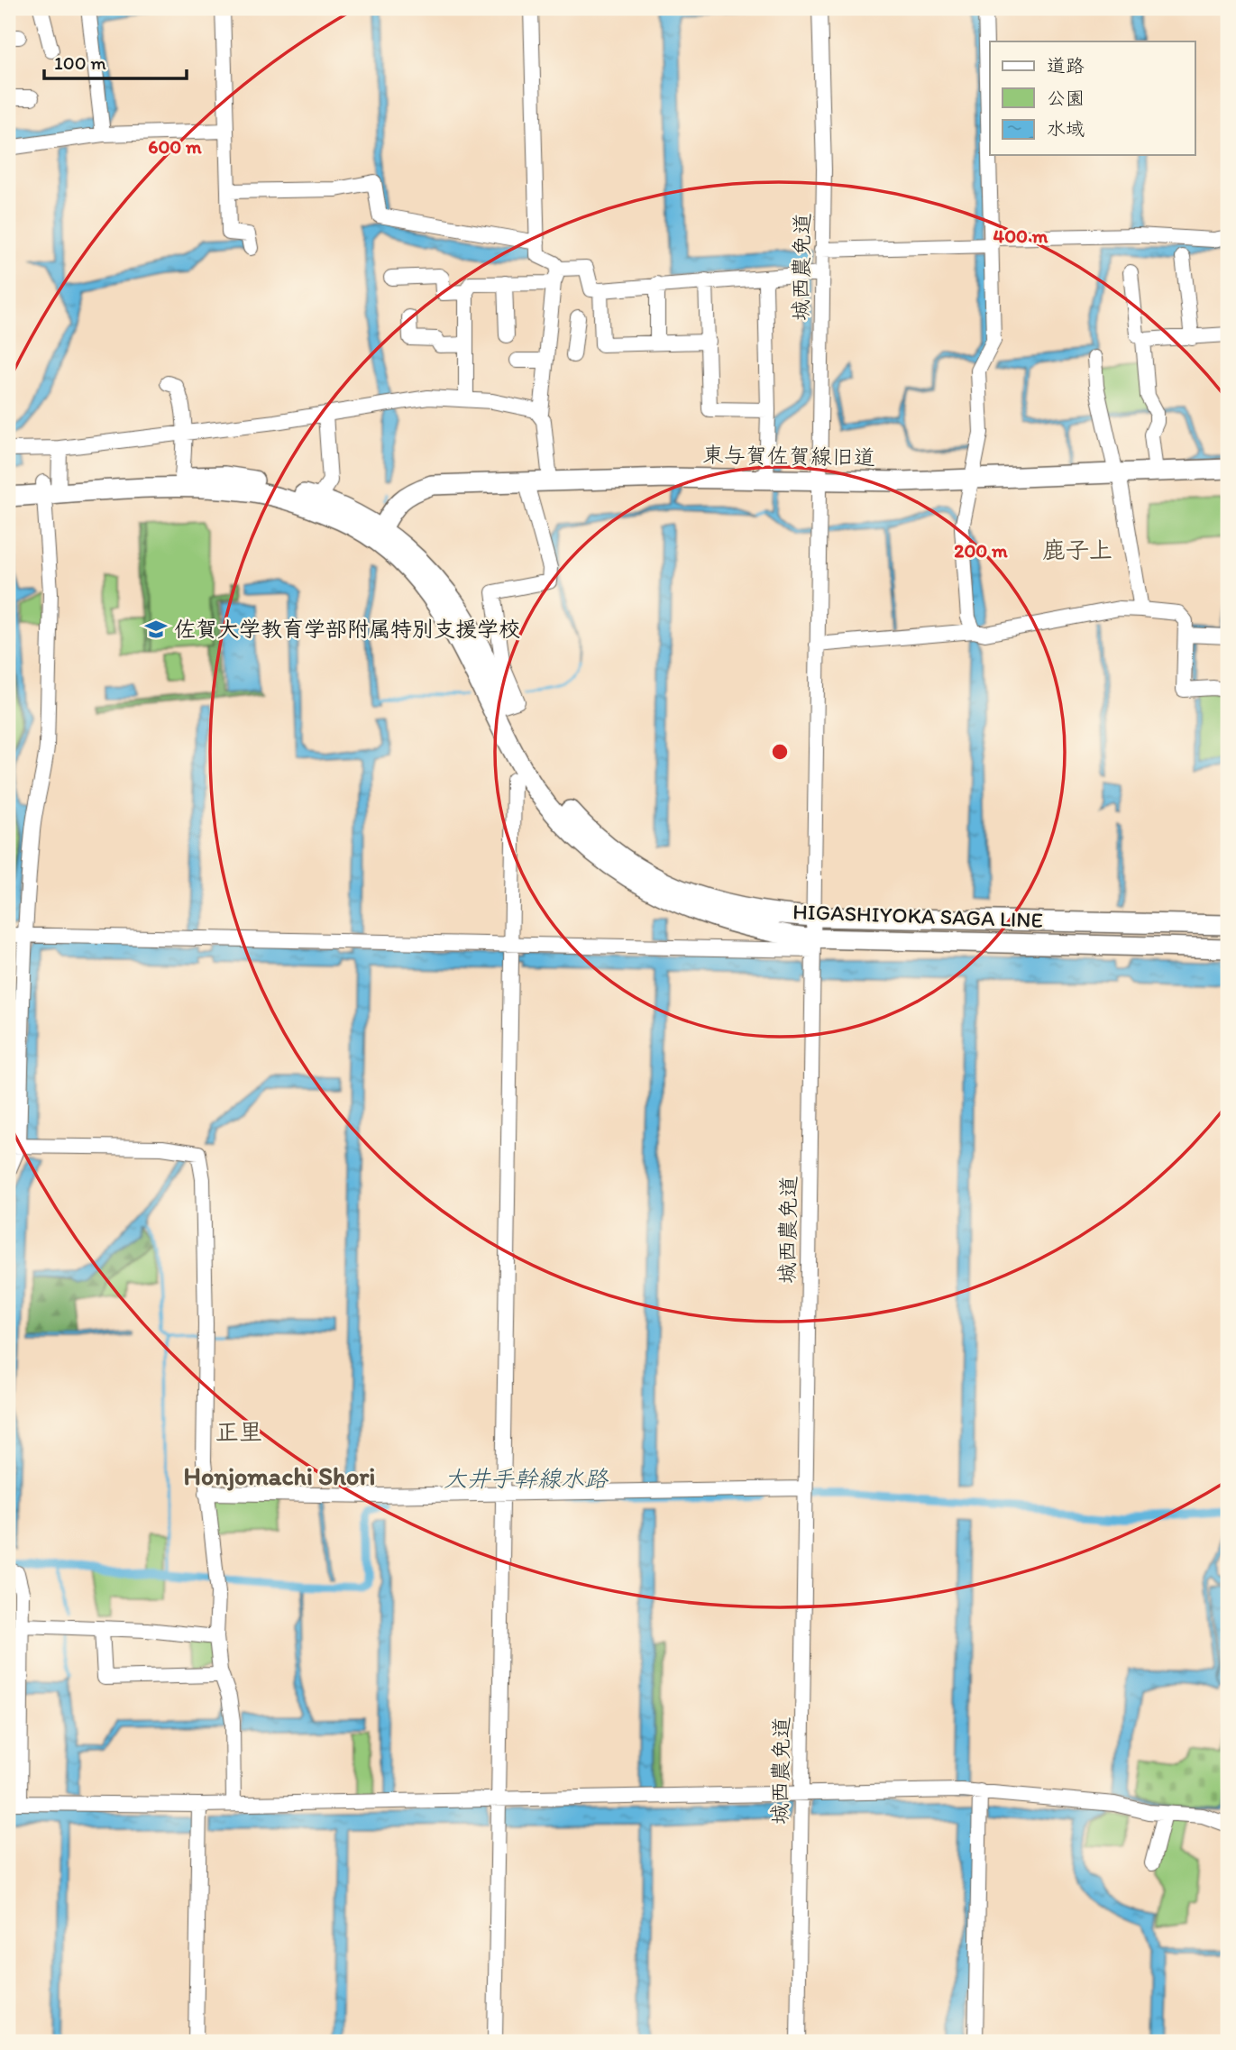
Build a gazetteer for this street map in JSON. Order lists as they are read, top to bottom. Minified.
{"streets":{"main road":["東与賀佐賀線旧道","HIGASHIYOKA SAGA LINE"],"street":["城西農免道"]},"crossings":[["城西農免道","東与賀佐賀線旧道"],["城西農免道","HIGASHIYOKA SAGA LINE"],["東与賀佐賀線旧道","HIGASHIYOKA SAGA LINE"]],"districts":["鹿子上","正里","Honjomachi Shori"],"water":["大井手幹線水路"],"places":{"school or university":["佐賀大学教育学部附属特別支援学校"]},"legend":["道路","公園","水域"],"scale_bar":"100 m","rings":["600 m","400 m","200 m"]}
